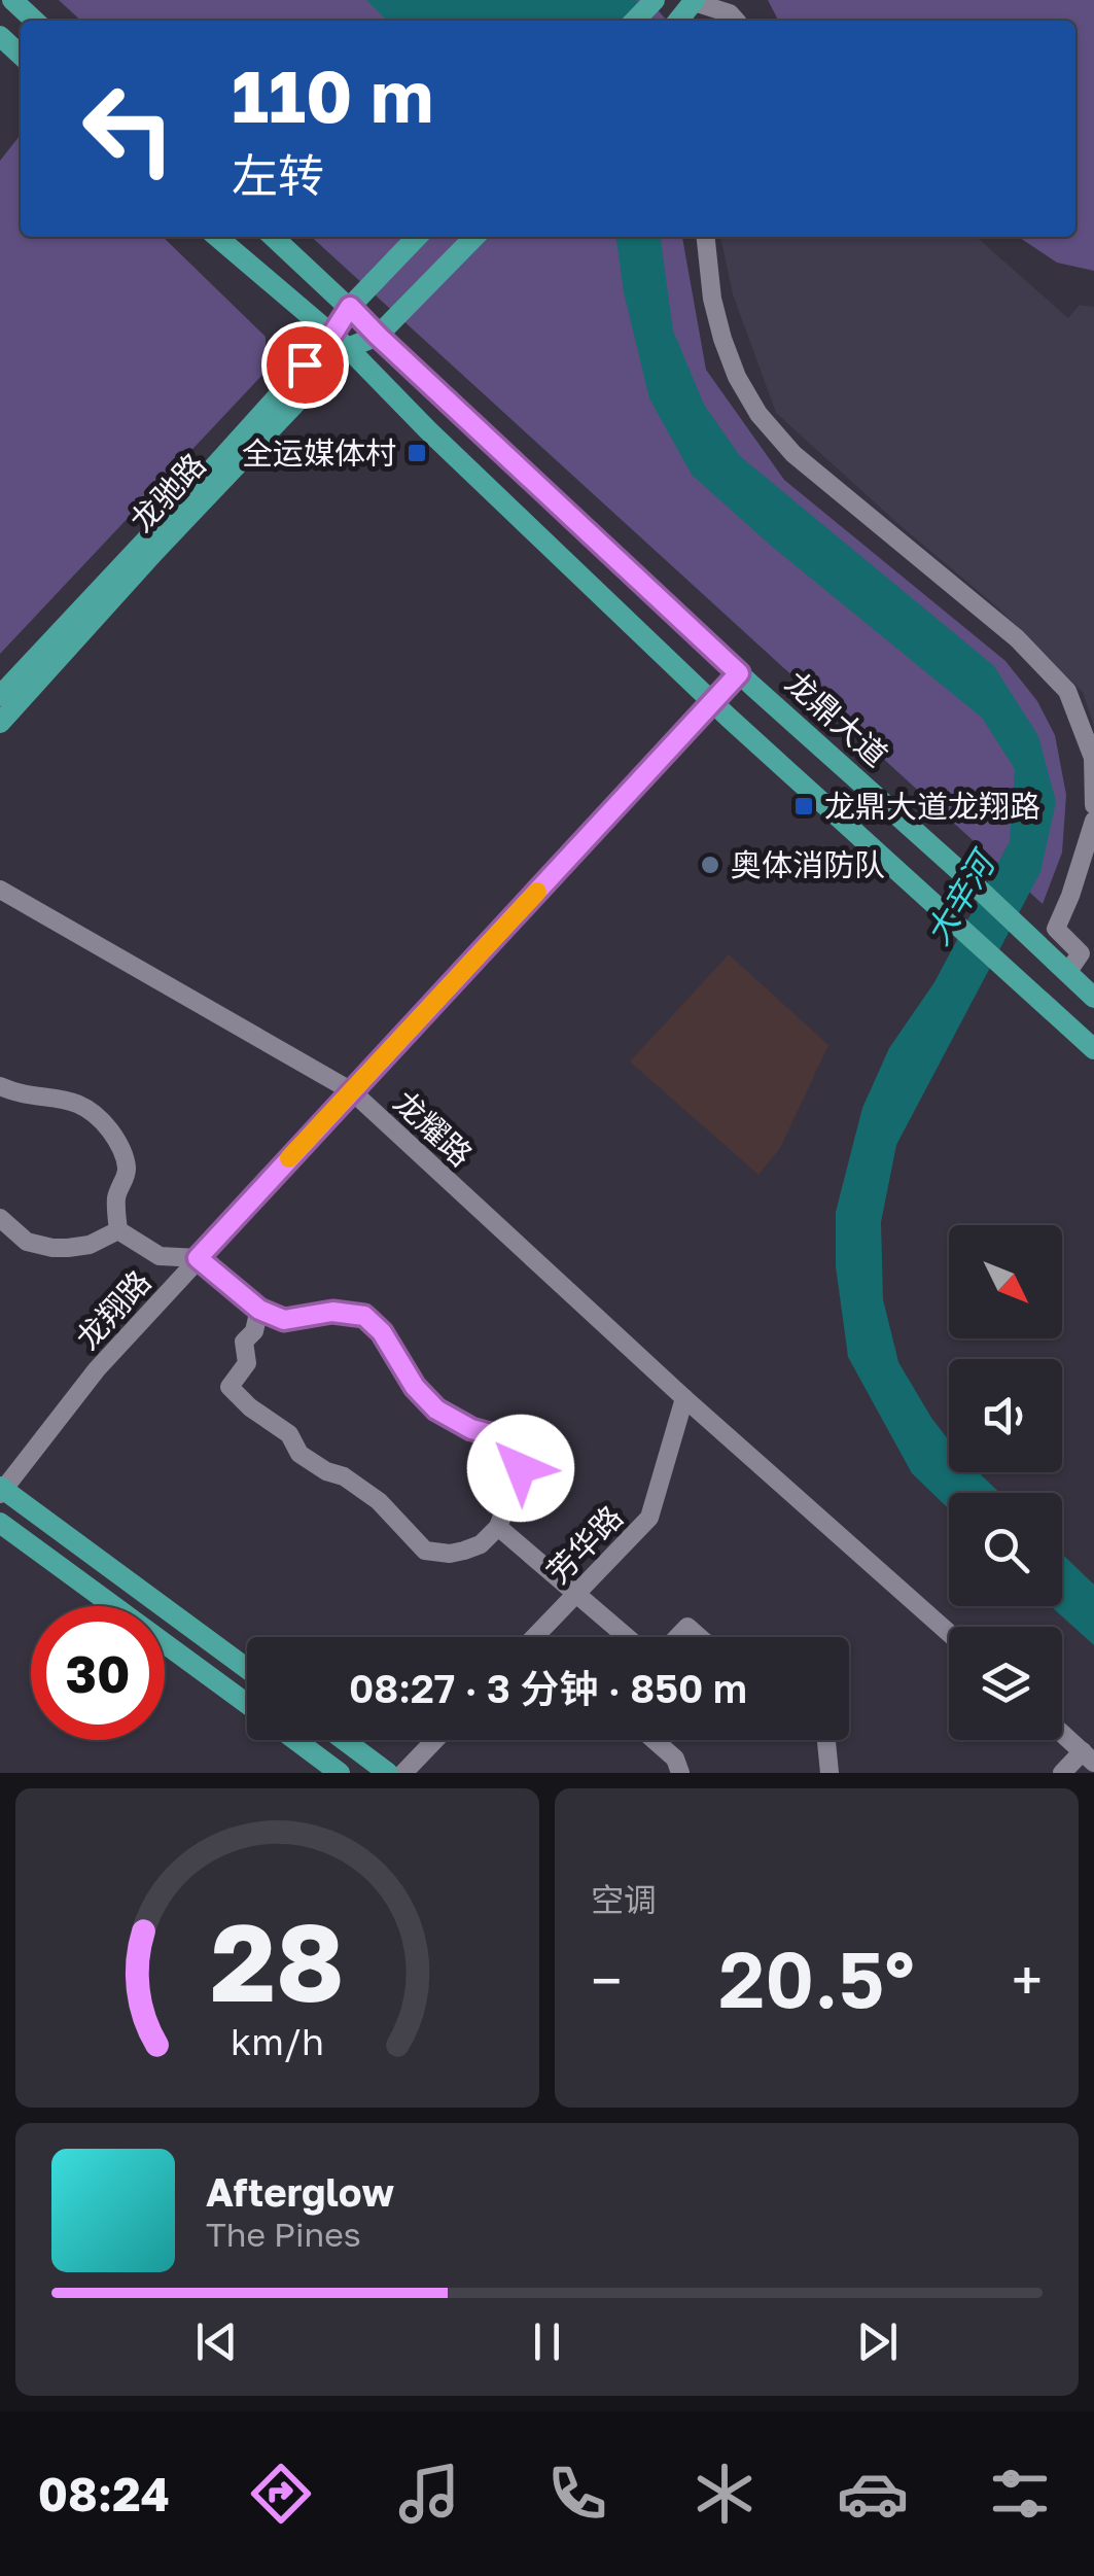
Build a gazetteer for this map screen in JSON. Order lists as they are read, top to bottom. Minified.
{"streets":{"main road":["龙驰路","龙鼎大道"],"street":["龙耀路","龙翔路","芳华路"]},"crossings":[["龙驰路","龙鼎大道"],["龙鼎大道","龙翔路"],["龙耀路","龙翔路"],["龙耀路","芳华路"]],"water":["大辛河"],"places":{"transit":["全运媒体村","龙鼎大道龙翔路"],"other":["奥体消防队"]},"north":"bottom right","page":{"turn":["110 m","左转"],"limit":"30","trip":"08:27 · 3 分钟 · 850 m","tile":"空调","heat":["−","20.5°","+"],"song":["Afterglow","The Pines"],"tabs":"08:24","gauge":["28","km/h"]}}
